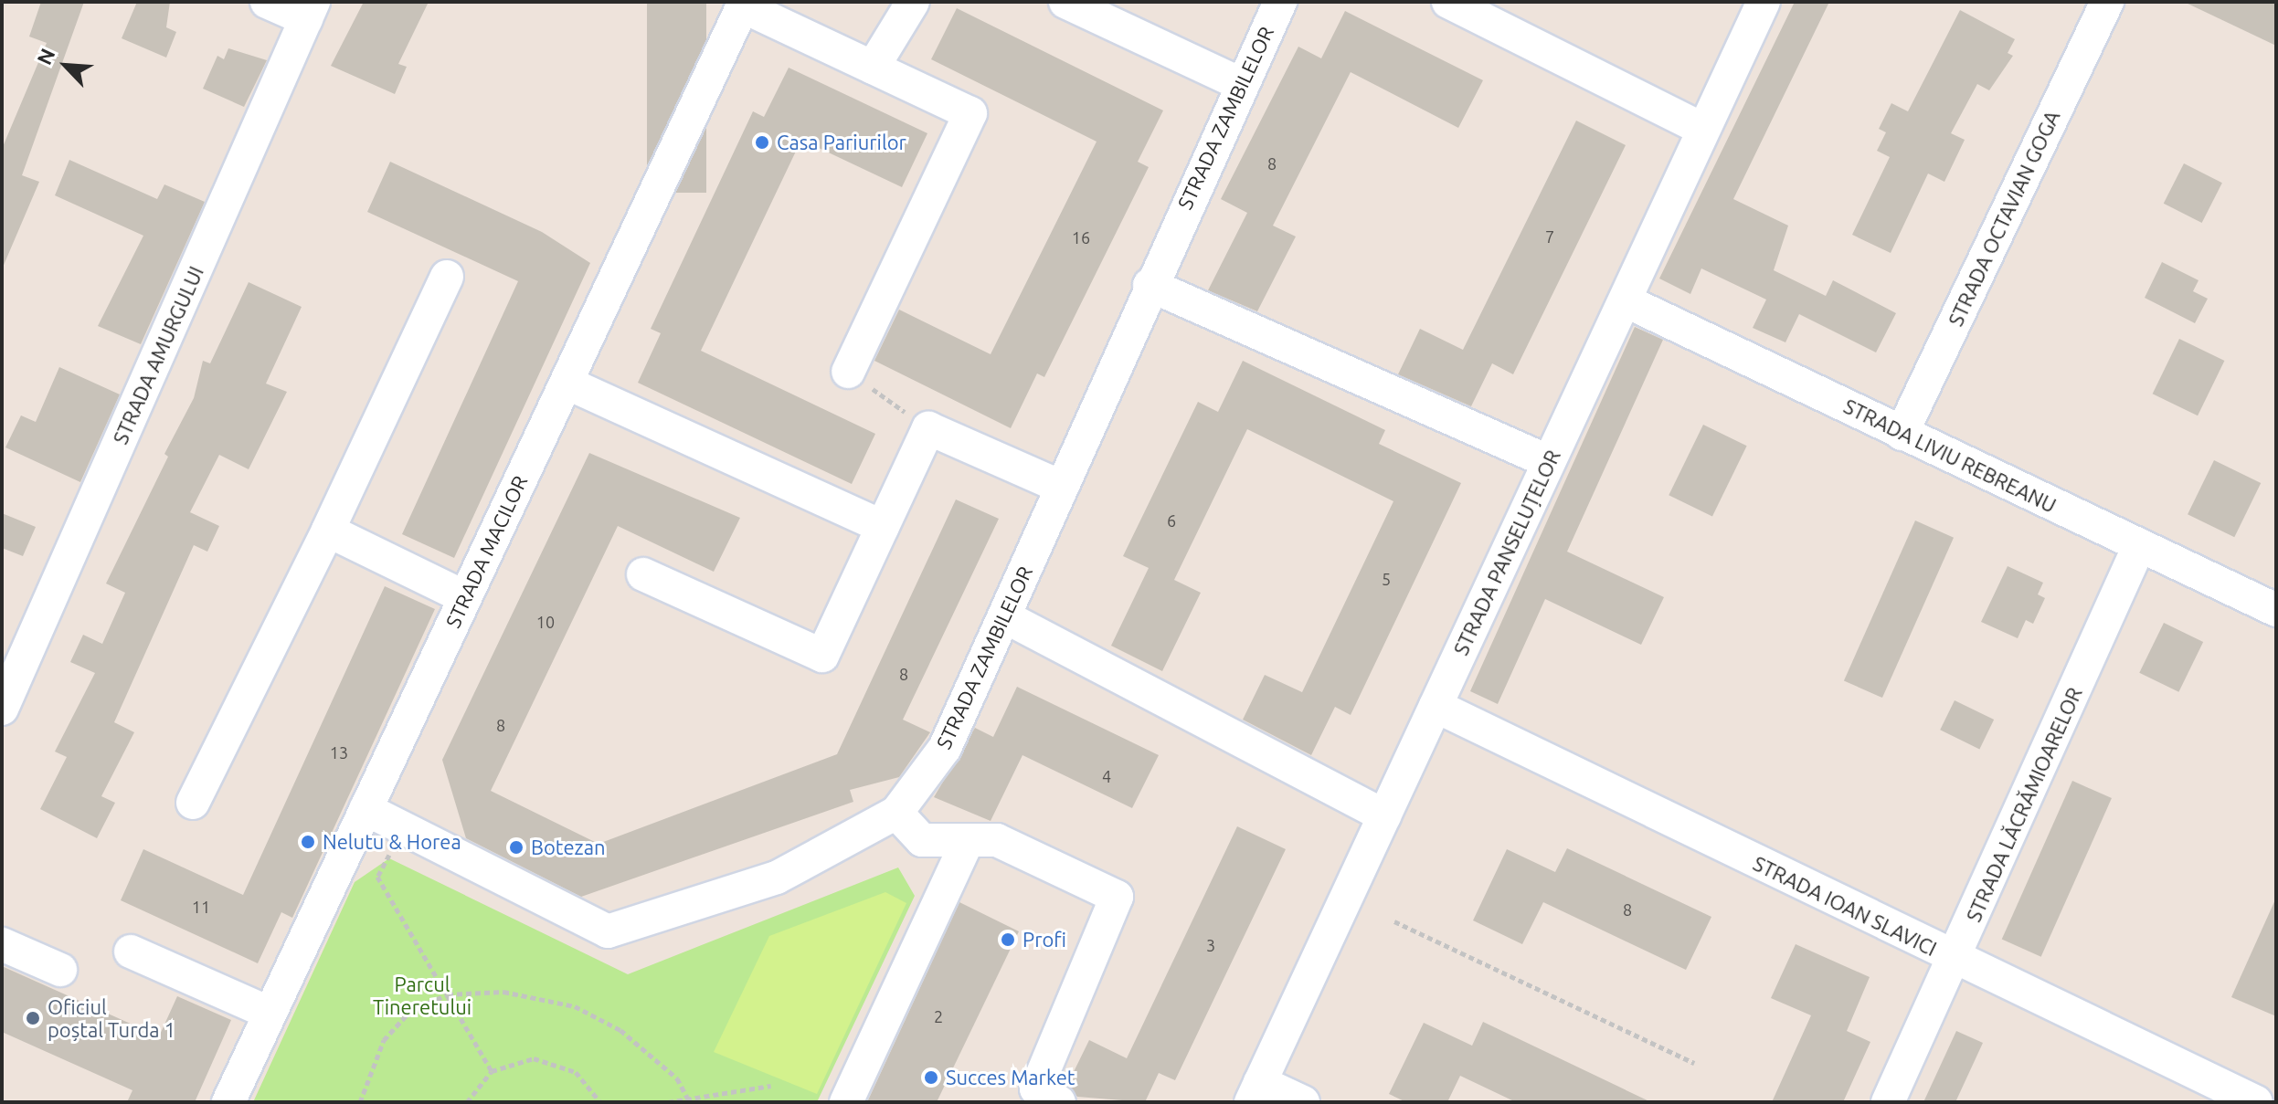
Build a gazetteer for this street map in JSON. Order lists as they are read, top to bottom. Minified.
{"streets":{"street":["STRADA ZAMBILELOR","STRADA OCTAVIAN GOGA","STRADA AMURGULUI","STRADA LIVIU REBREANU","STRADA MACILOR","STRADA PANSELUȚELOR","STRADA LĂCRĂMIOARELOR","STRADA IOAN SLAVICI"]},"crossings":[["STRADA ZAMBILELOR","STRADA MACILOR"],["STRADA OCTAVIAN GOGA","STRADA LIVIU REBREANU"],["STRADA LIVIU REBREANU","STRADA PANSELUȚELOR"],["STRADA LIVIU REBREANU","STRADA LĂCRĂMIOARELOR"],["STRADA PANSELUȚELOR","STRADA IOAN SLAVICI"],["STRADA LĂCRĂMIOARELOR","STRADA IOAN SLAVICI"]],"parks":["Parcul Tineretului"],"places":["Casa Pariurilor","Nelutu & Horea","Botezan","Profi","Oficiul poștal Turda 1","Succes Market"],"house_numbers":["8","7","16","6","5","10","8","8","13","4","11","8","3","2"],"north":"top left"}
